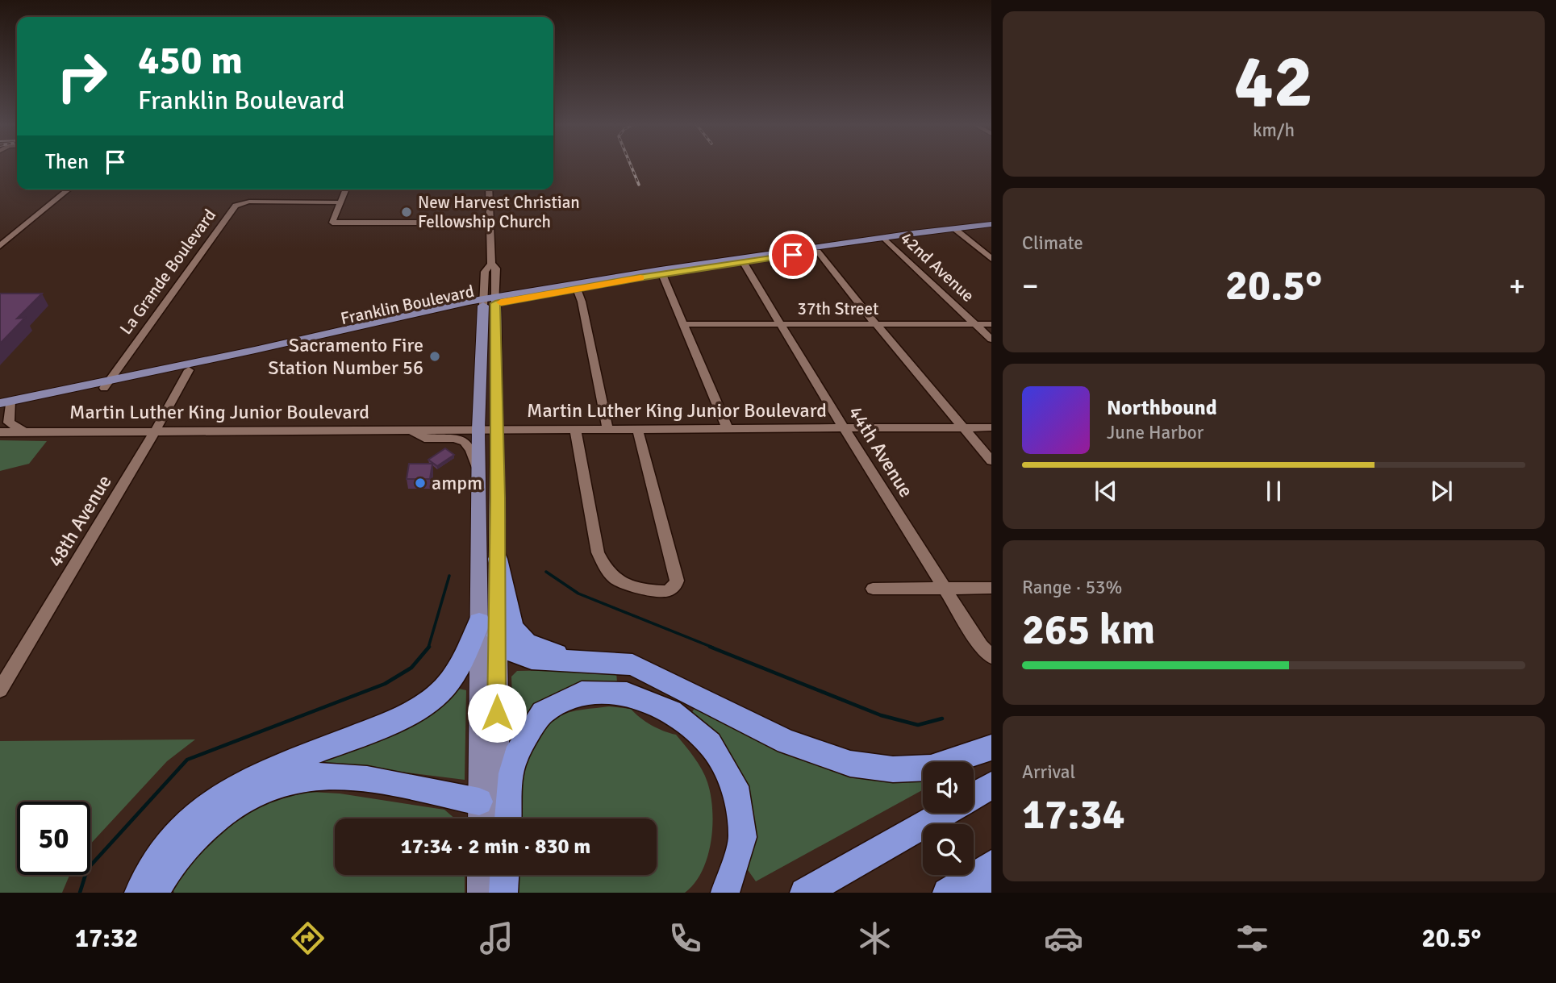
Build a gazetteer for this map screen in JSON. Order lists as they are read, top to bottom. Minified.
{"streets":{"main road":["Franklin Boulevard"],"street":["42nd Avenue","La Grande Boulevard","37th Street","Martin Luther King Junior Boulevard","44th Avenue","48th Avenue"]},"crossings":[["42nd Avenue","Franklin Boulevard"],["42nd Avenue","37th Street"],["La Grande Boulevard","Franklin Boulevard"],["Franklin Boulevard","44th Avenue"],["Franklin Boulevard","48th Avenue"],["37th Street","44th Avenue"],["Martin Luther King Junior Boulevard","44th Avenue"],["Martin Luther King Junior Boulevard","48th Avenue"]],"places":["New Harvest Christian Fellowship Church","Sacramento Fire Station Number 56","ampm"],"page":{"tile":[["42","km/h"],"Climate",["Range · 53%","265 km"],["Arrival","17:34"]],"turn":["450 m","Franklin Boulevard"],"then":"Then","heat":["−","20.5°","+"],"song":["Northbound","June Harbor"],"limit":"50","trip":"17:34 · 2 min · 830 m","tabs":["17:32","20.5°"]}}
